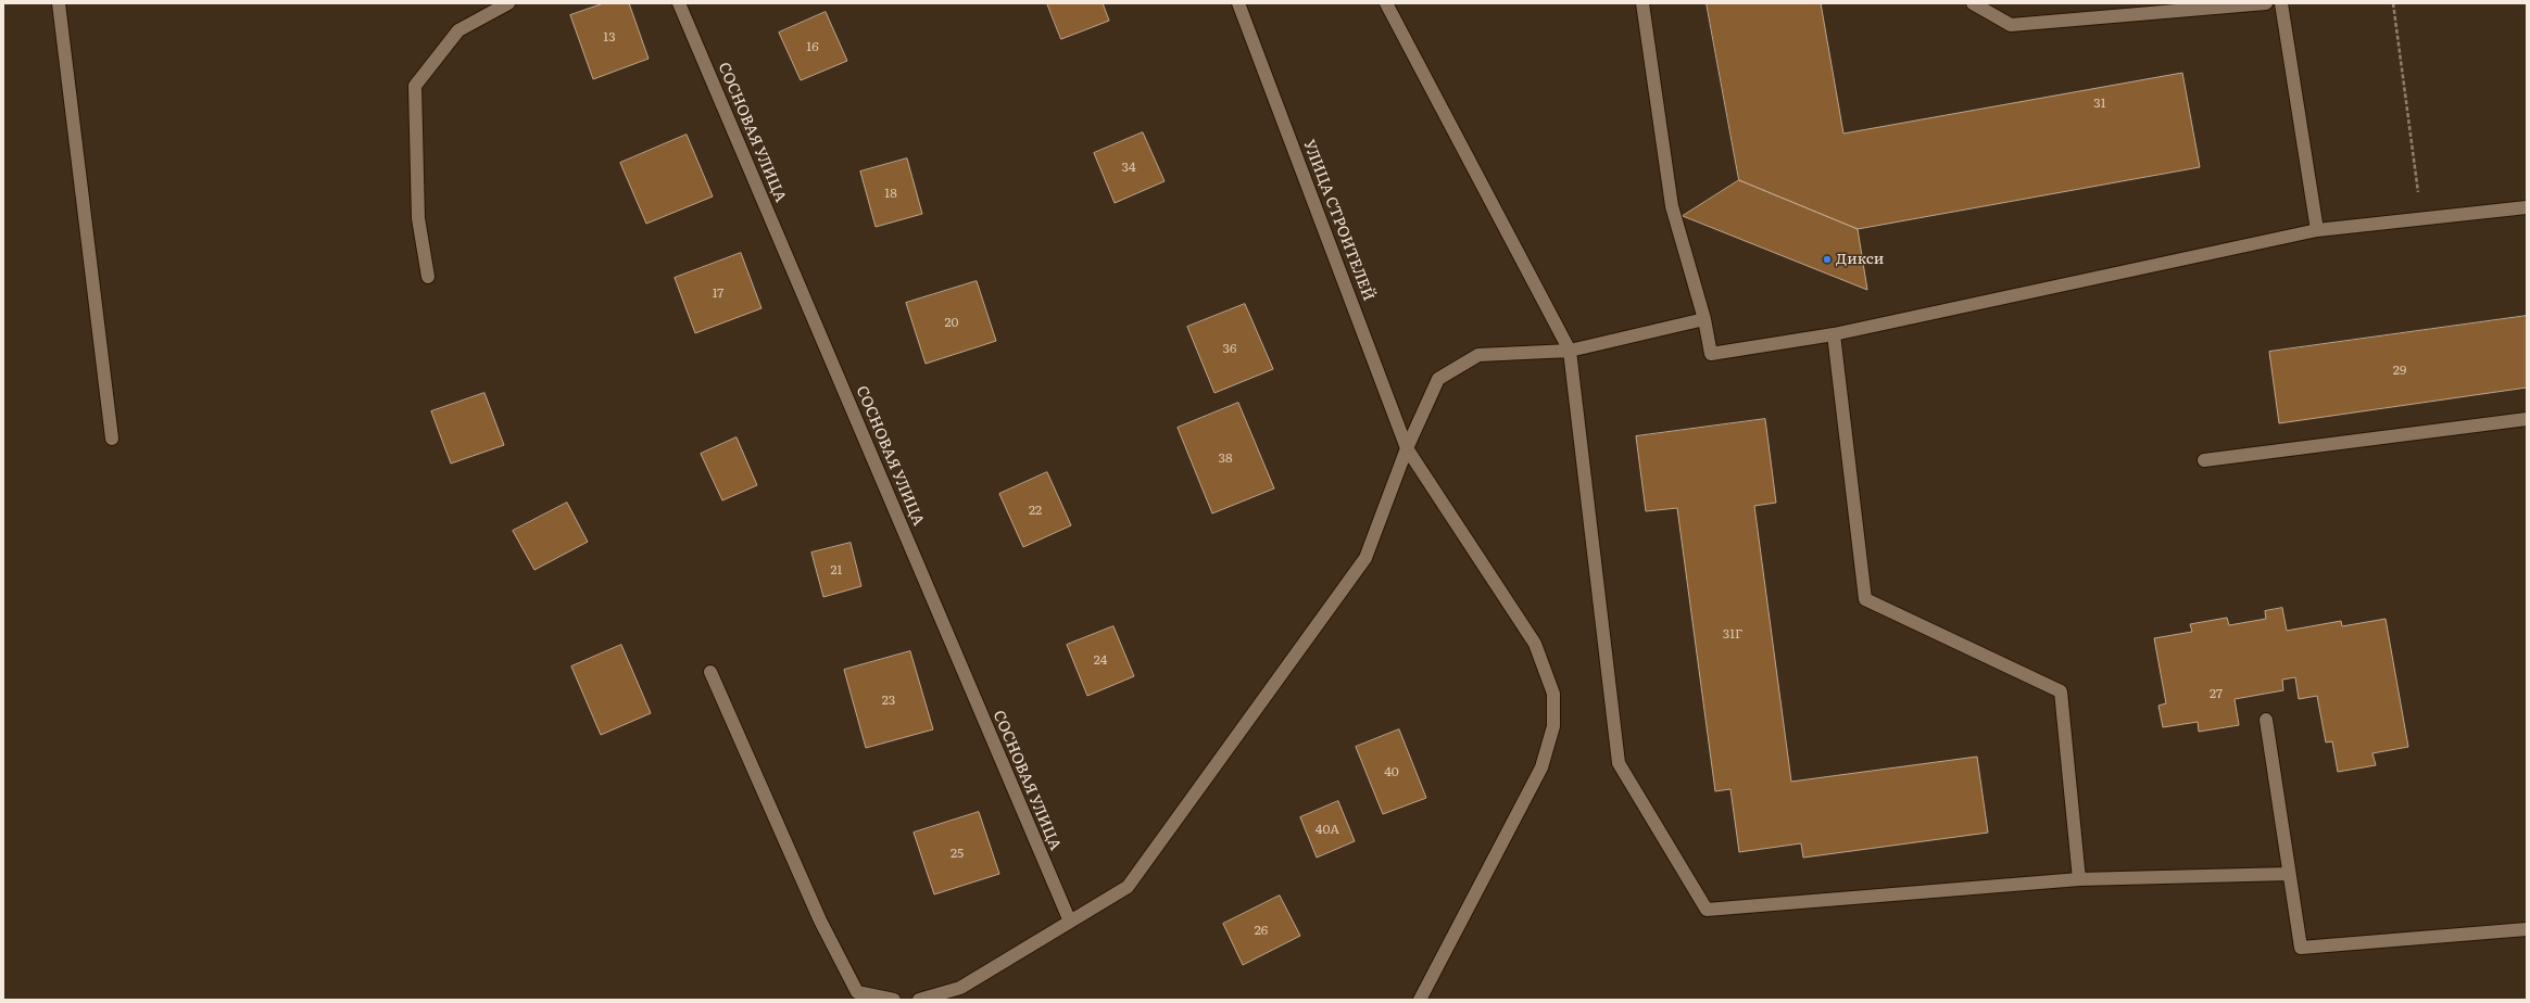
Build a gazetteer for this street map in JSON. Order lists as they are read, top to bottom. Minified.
{"streets":{"street":["СОСНОВАЯ УЛИЦА","УЛИЦА СТРОИТЕЛЕЙ"]},"places":["Дикси"],"house_numbers":["13","16","31","34","18","17","20","36","29","38","22","21","31Г","24","27","23","40","40А","25","26"]}
